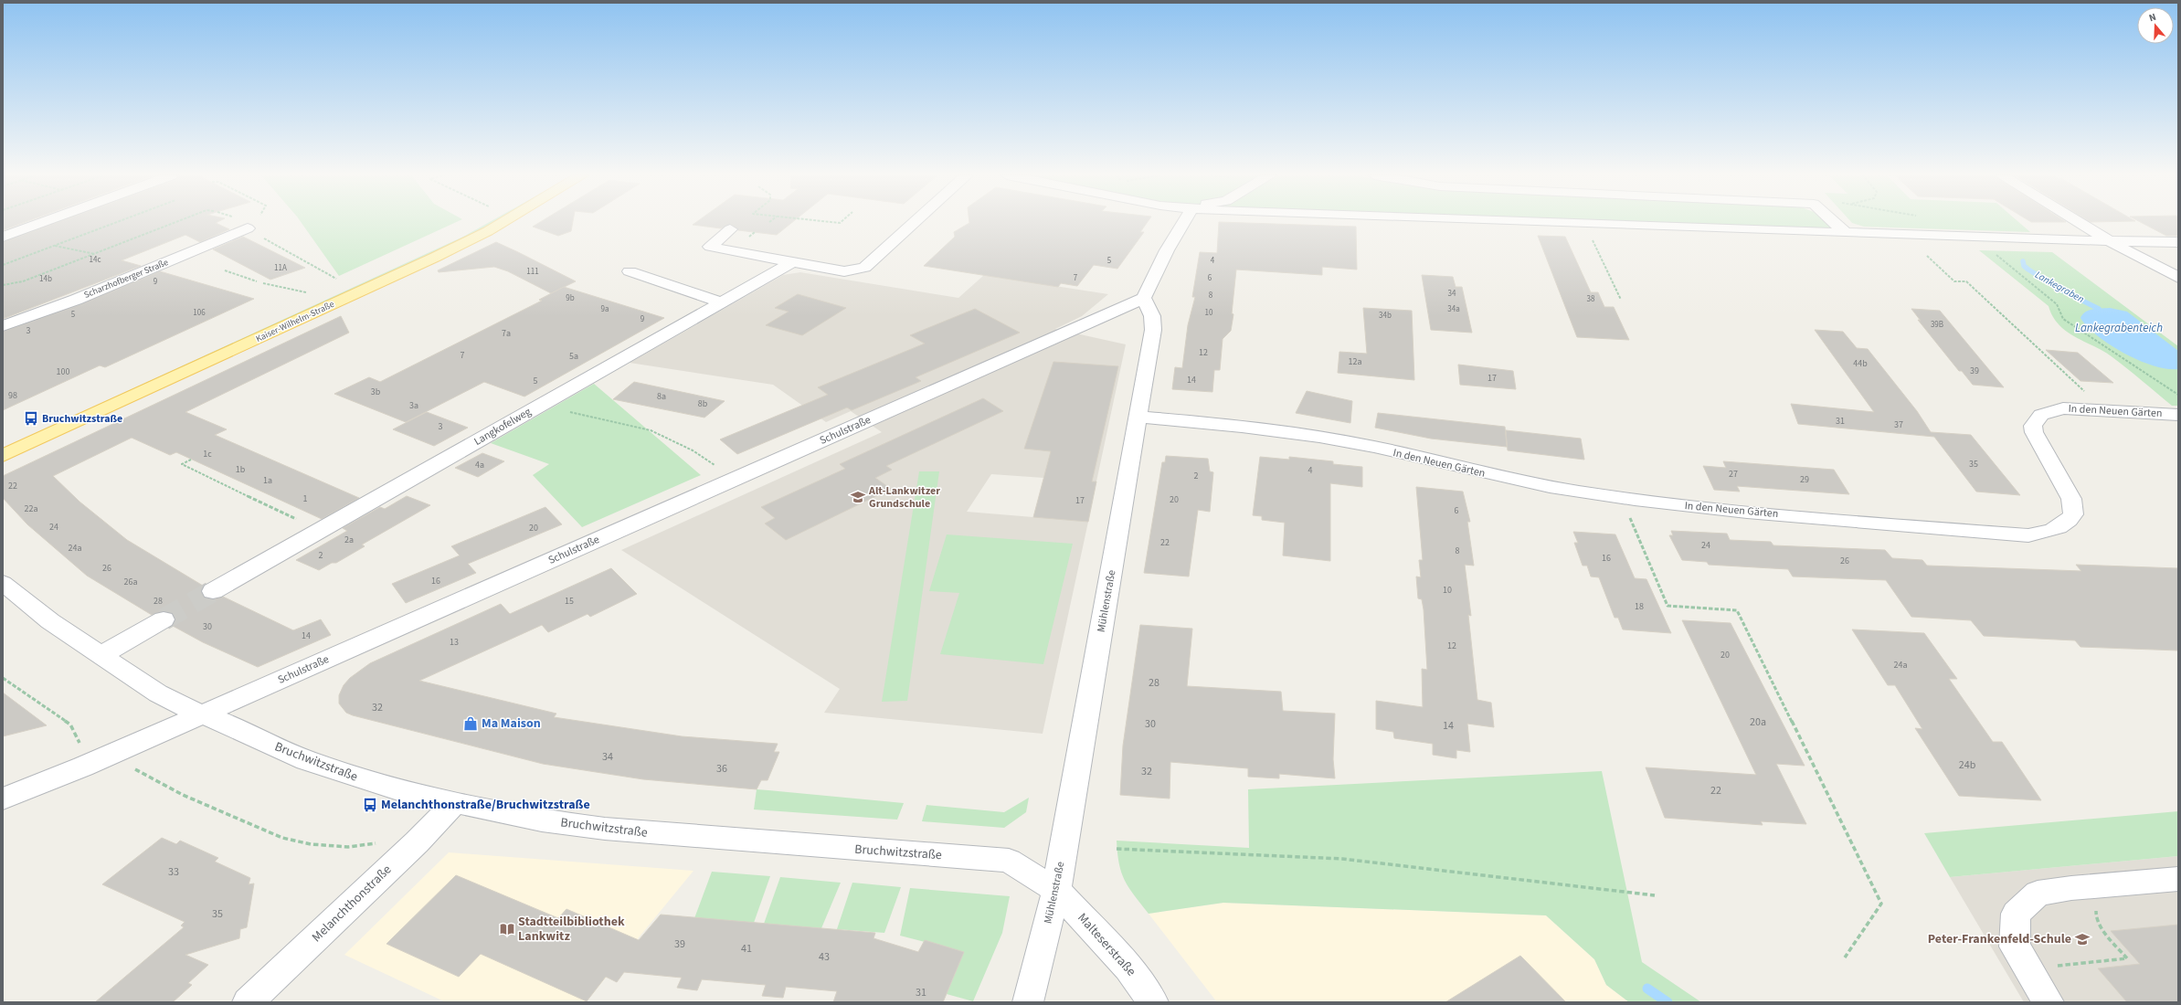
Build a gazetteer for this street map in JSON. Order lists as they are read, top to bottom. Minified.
{"streets":{"main road":["Kaiser-Wilhelm-Straße"],"street":["Scharzhofberger Straße","In den Neuen Gärten","Langkofelweg","Schulstraße","Mühlenstraße","Bruchwitzstraße","Melanchthonstraße","Malteserstraße"]},"crossings":[["In den Neuen Gärten","Mühlenstraße"],["Schulstraße","Mühlenstraße"],["Schulstraße","Bruchwitzstraße"],["Mühlenstraße","Bruchwitzstraße"],["Mühlenstraße","Malteserstraße"],["Bruchwitzstraße","Melanchthonstraße"],["Bruchwitzstraße","Malteserstraße"]],"water":["Lankegraben","Lankegrabenteich"],"places":{"bus stop":["Bruchwitzstraße","Melanchthonstraße/Bruchwitzstraße"],"school or university":["Alt-Lankwitzer Grundschule","Peter-Frankenfeld-Schule"],"shop":["Ma Maison"],"library":["Stadtteilbibliothek Lankwitz"]},"house_numbers":["14c","5","4","11A","111","7","6","14b","9","34","8","9b","38","9a","34a","106","10","5","34b","9","39B","3","7a","12","7","5a","12a","44b","39","100","17","14","5","3b","98","8a","8b","3a","31","37","3","1c","35","4a","1b","4","27","2","29","1a","22","1","20","17","22a","6","24","20","2a","22","24","24a","8","2","16","26","26","16","26a","10","28","15","18","30","14","13","12","20","24a","28","32","20a","30","14","34","24b","36","32","22","33","35","39","41","43","31"],"north":"top"}
